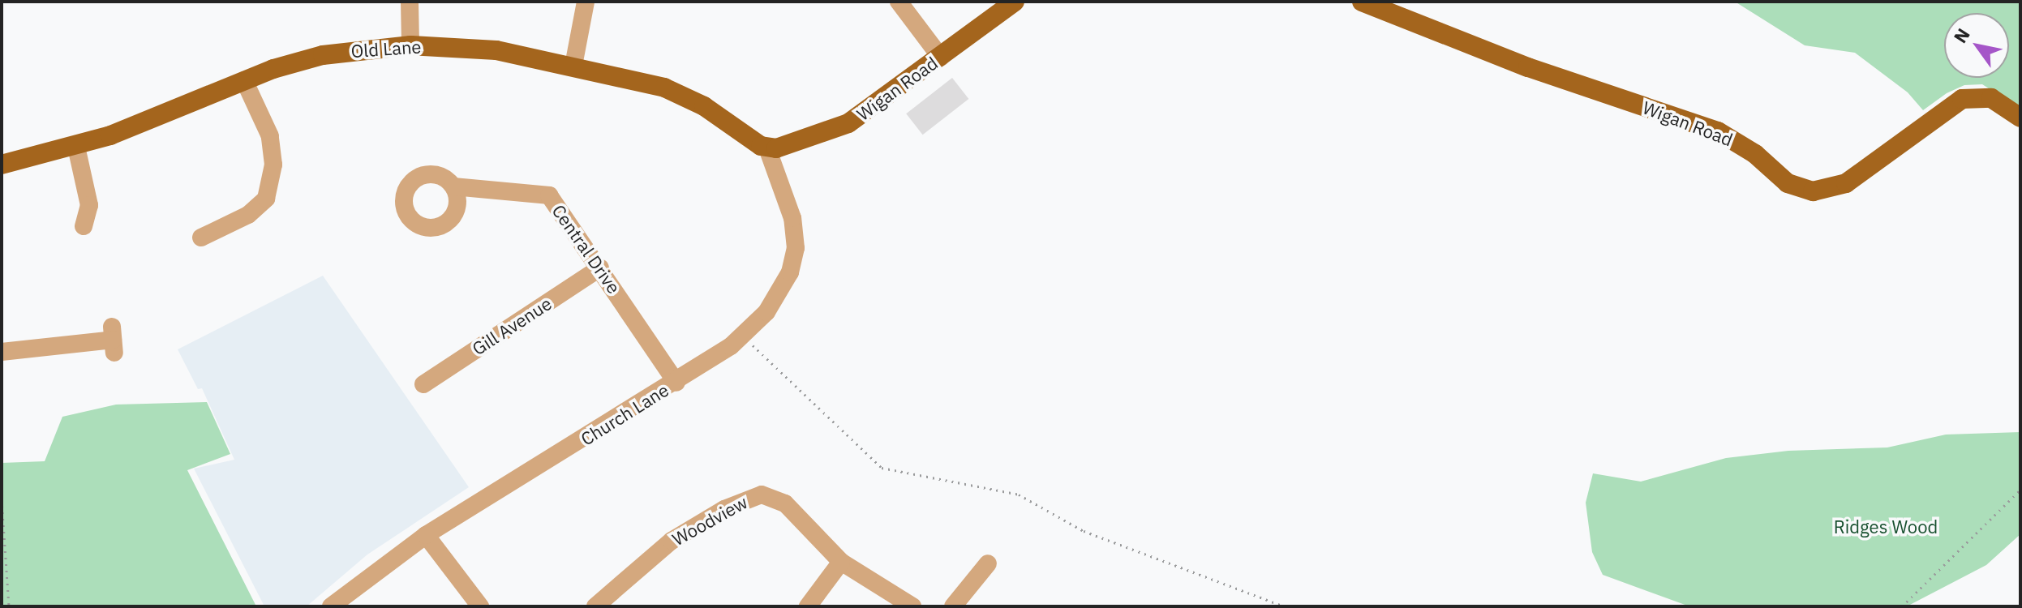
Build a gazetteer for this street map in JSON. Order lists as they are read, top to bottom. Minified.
{"streets":{"main road":["Old Lane","Wigan Road"],"street":["Central Drive","Gill Avenue","Church Lane","Woodview"]},"crossings":[["Old Lane","Wigan Road"],["Old Lane","Church Lane"],["Wigan Road","Church Lane"],["Central Drive","Gill Avenue"],["Central Drive","Church Lane"]],"parks":["Ridges Wood"],"north":"top left"}
